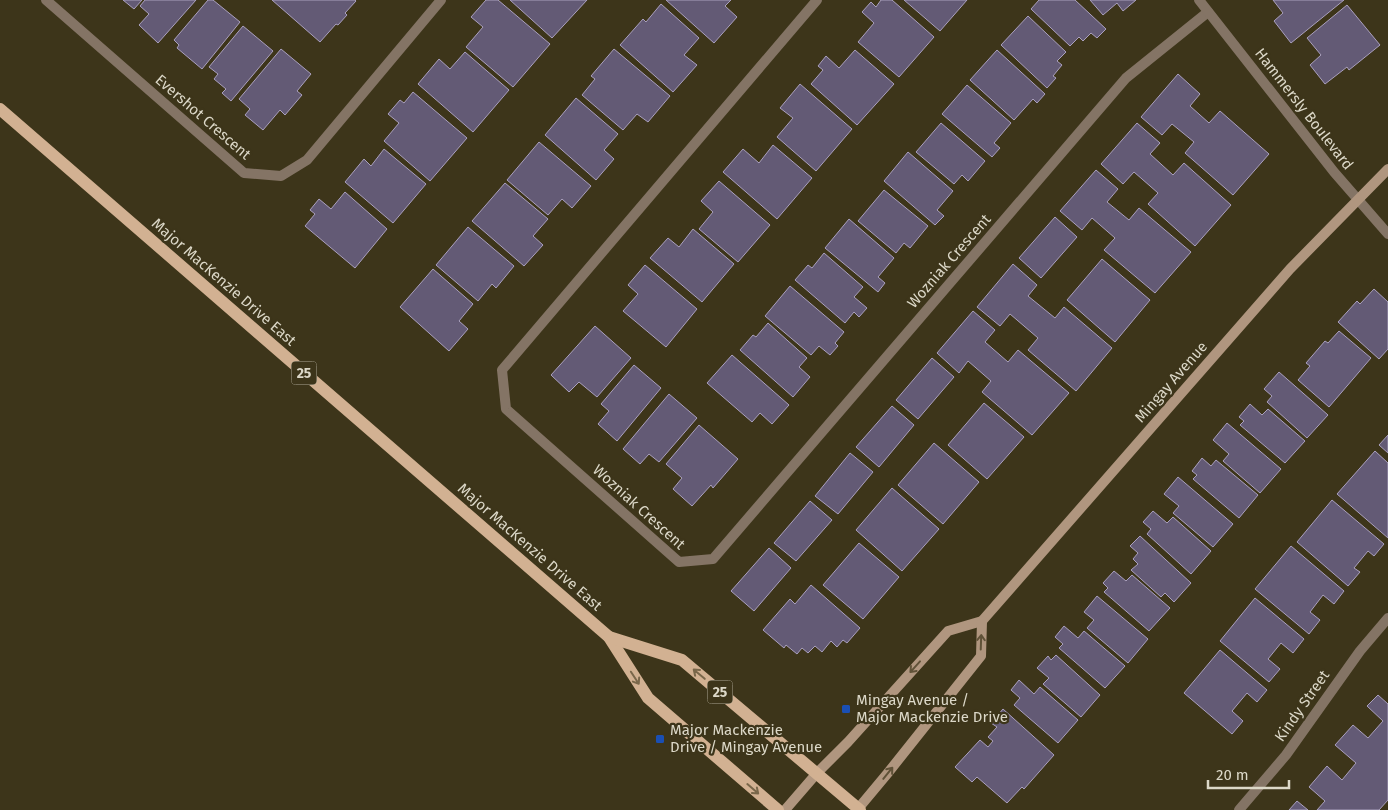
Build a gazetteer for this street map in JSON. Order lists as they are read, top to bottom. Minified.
{"streets":{"main road":["Major MacKenzie Drive East","25"],"street":["Hammersly Boulevard","Evershot Crescent","Wozniak Crescent","Mingay Avenue","Kindy Street"]},"crossings":[["Hammersly Boulevard","Wozniak Crescent"],["Hammersly Boulevard","Mingay Avenue"]],"places":{"transit":["Mingay Avenue / Major Mackenzie Drive","Major Mackenzie Drive / Mingay Avenue"]},"scale_bar":"20 m"}
